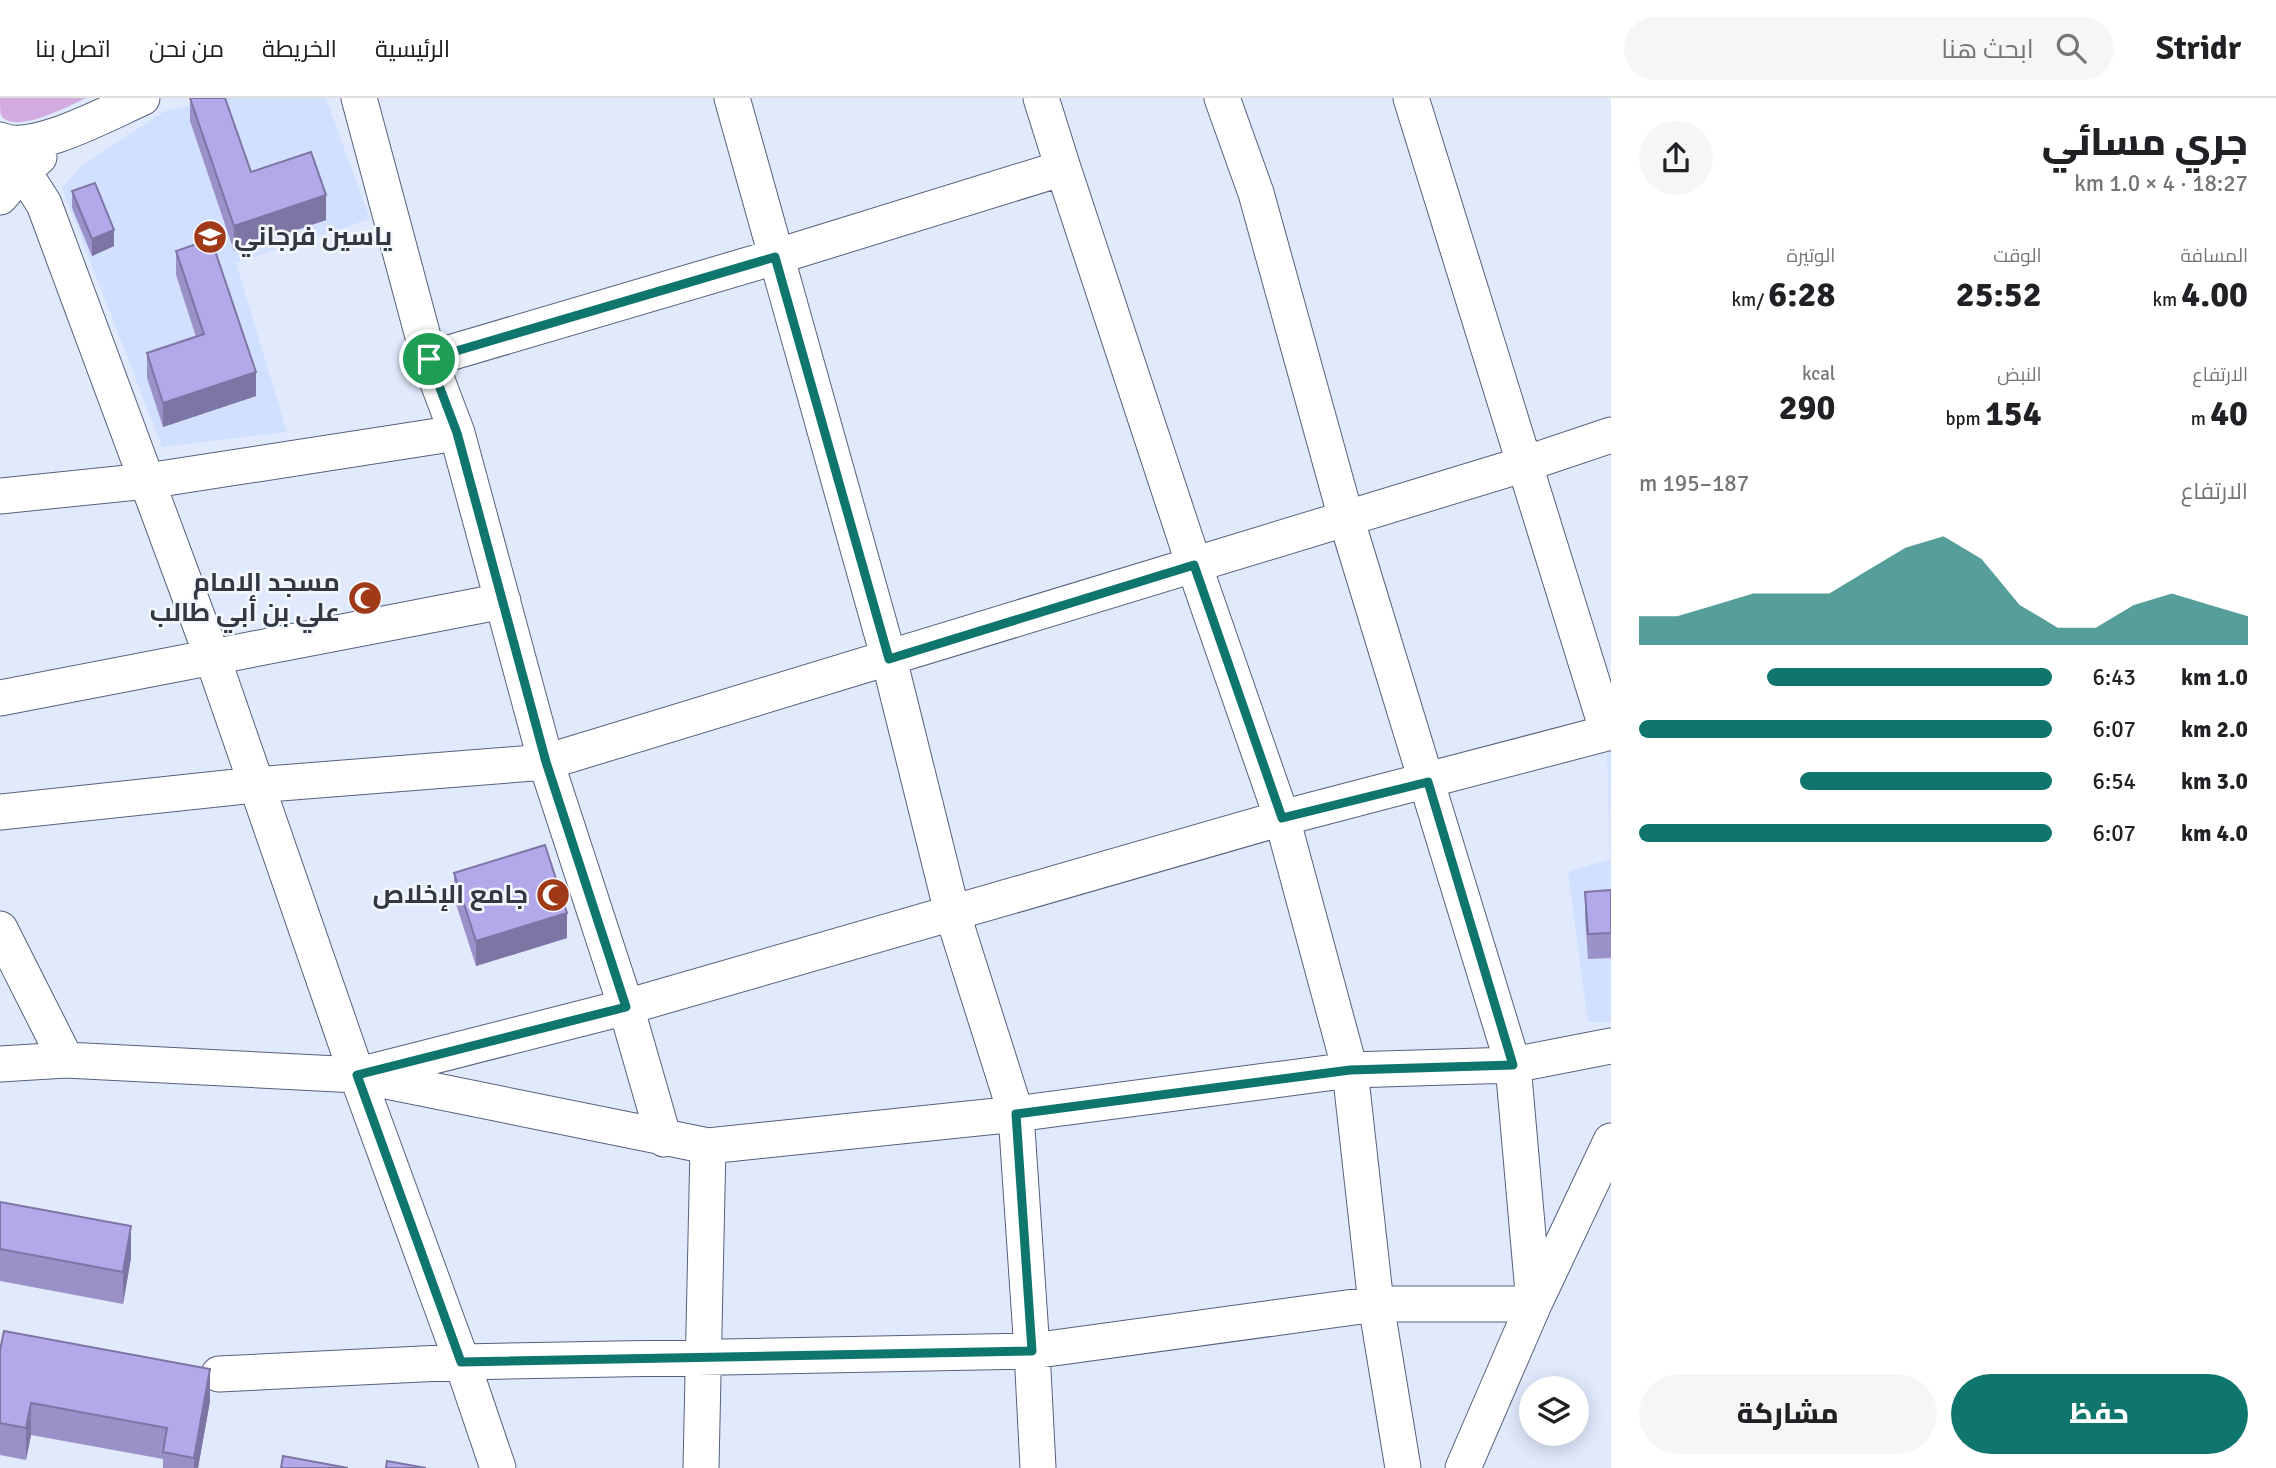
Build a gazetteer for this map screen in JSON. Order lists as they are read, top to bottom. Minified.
{"places":{"school or university":["ياسين فرجاني"],"mosque":["مسجد الامام علي بن أبي طالب","جامع الإخلاص"]},"page":{"header":"Stridr","search":"ابحث هنا","nav":["الرئيسية","الخريطة","من نحن","اتصل بنا"],"heading":["جري مسائي","18:27 · 4 × 1.0 km"],"stats":[["المسافة","4.00 km"],["الوقت","25:52"],["الوتيرة","6:28 /km"],["الارتفاع","40 m"],["النبض","154 bpm"],["kcal","290"]],"chart":["الارتفاع","187–195 m"],"list":[{"name":"1.0 km","note":"6:43"},{"name":"2.0 km","note":"6:07"},{"name":"3.0 km","note":"6:54"},{"name":"4.0 km","note":"6:07"}],"buttons":["حفظ","مشاركة"]}}
